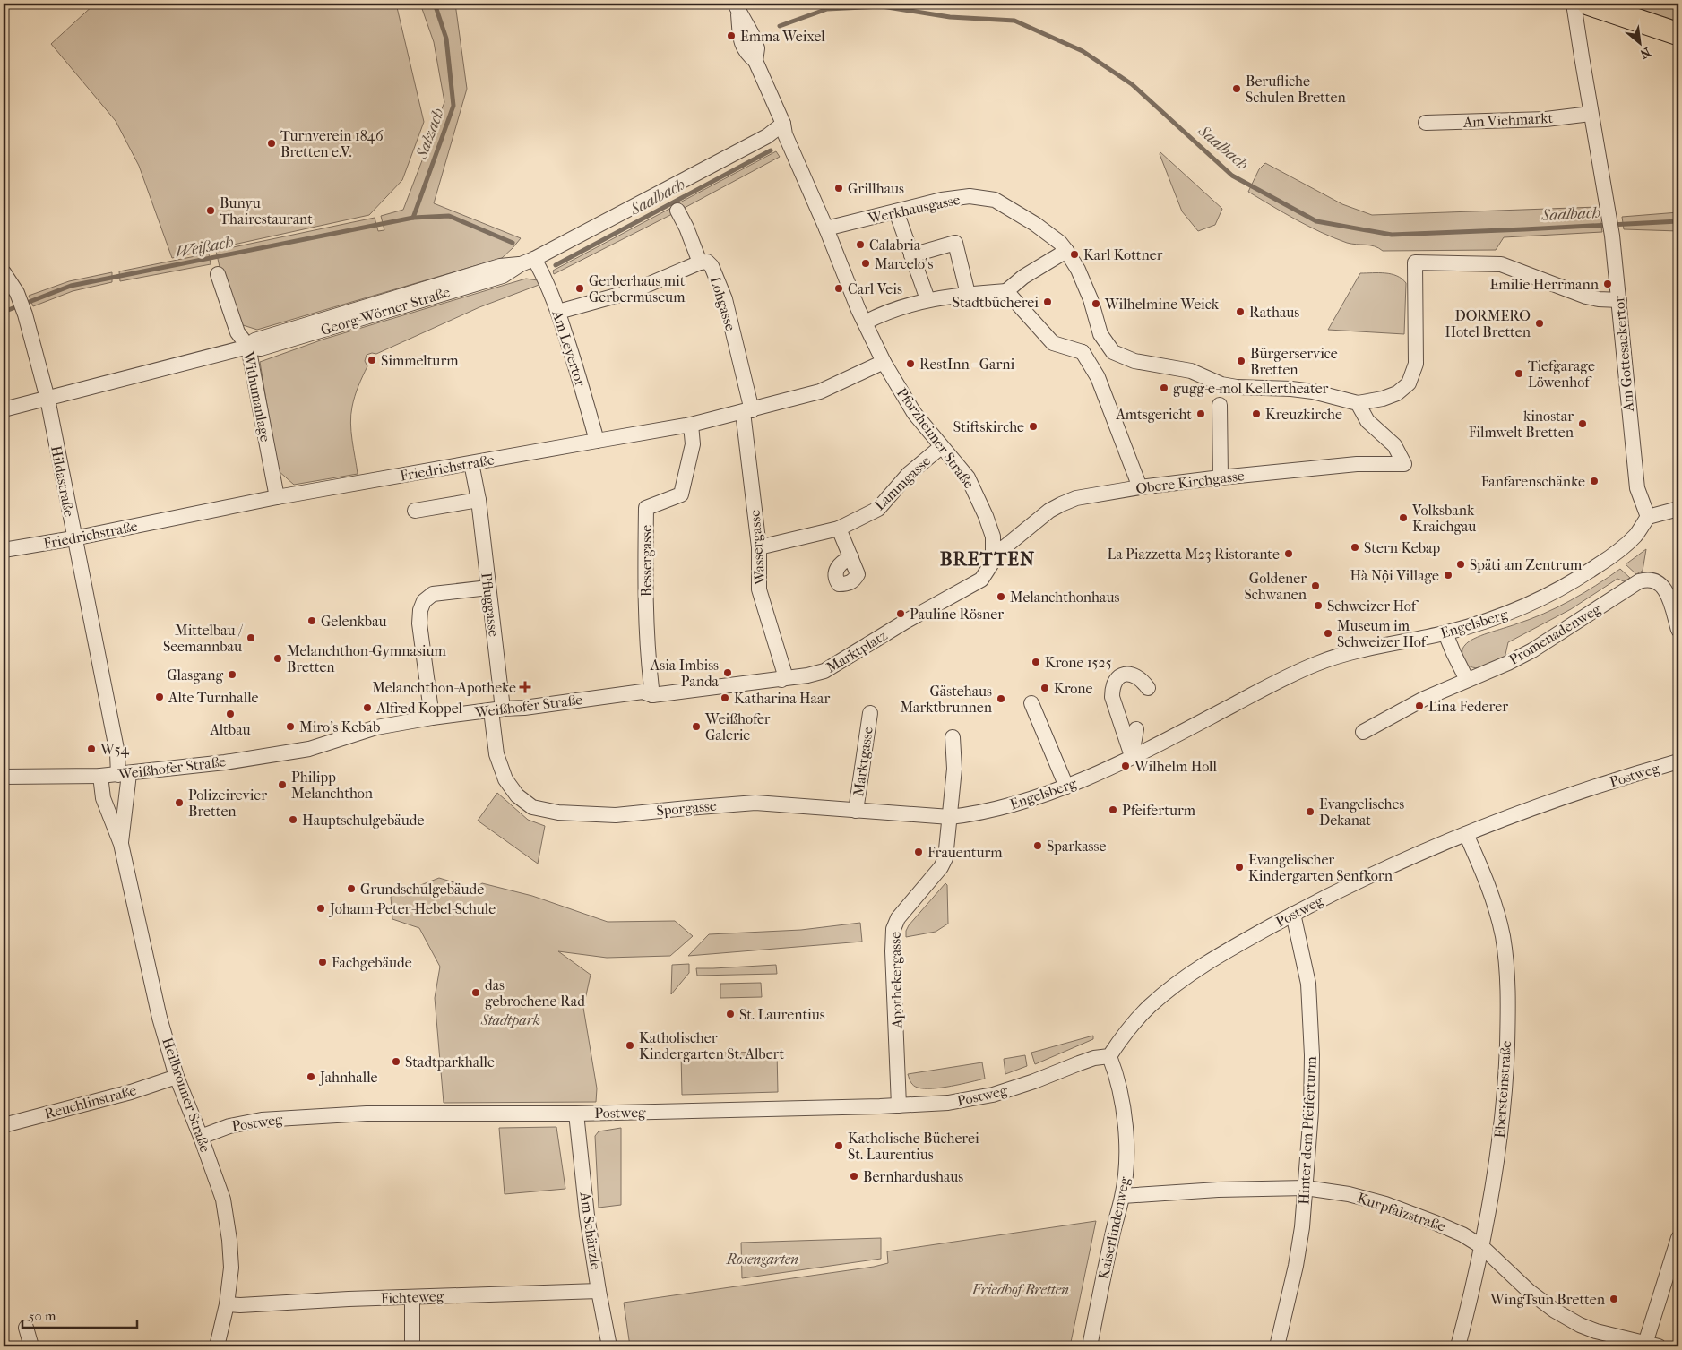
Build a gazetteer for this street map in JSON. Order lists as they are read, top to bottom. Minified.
{"streets":{"street":["Am Viehmarkt","Werkhausgasse","Lohgasse","Georg-Wörner-Straße","Am Leyertor","Am Gottesackertor","Withumanlage","Pforzheimer Straße","Friedrichstraße","Hildastraße","Obere Kirchgasse","Lammgasse","Wassergasse","Bessergasse","Pfluggasse","Engelsberg","Promenadenweg","Marktplatz","Weißhofer Straße","Marktgasse","Postweg","Sporgasse","Apothekergasse","Ebersteinstraße","Heilbronner Straße","Reuchlinstraße","Hinter dem Pfeiferturm","Kurpfalzstraße","Kaiserlindenweg","Am Schänzle","Fichteweg"]},"crossings":[["Am Viehmarkt","Am Gottesackertor"],["Werkhausgasse","Pforzheimer Straße"],["Werkhausgasse","Obere Kirchgasse"],["Lohgasse","Friedrichstraße"],["Lohgasse","Wassergasse"],["Georg-Wörner-Straße","Am Leyertor"],["Georg-Wörner-Straße","Withumanlage"],["Georg-Wörner-Straße","Pforzheimer Straße"],["Georg-Wörner-Straße","Hildastraße"],["Am Leyertor","Friedrichstraße"],["Am Gottesackertor","Engelsberg"],["Withumanlage","Friedrichstraße"],["Pforzheimer Straße","Friedrichstraße"],["Pforzheimer Straße","Obere Kirchgasse"],["Pforzheimer Straße","Lammgasse"],["Pforzheimer Straße","Marktplatz"],["Friedrichstraße","Hildastraße"],["Friedrichstraße","Wassergasse"],["Friedrichstraße","Bessergasse"],["Friedrichstraße","Pfluggasse"],["Hildastraße","Weißhofer Straße"],["Hildastraße","Heilbronner Straße"],["Lammgasse","Wassergasse"],["Wassergasse","Weißhofer Straße"],["Bessergasse","Weißhofer Straße"],["Pfluggasse","Weißhofer Straße"],["Pfluggasse","Sporgasse"],["Engelsberg","Sporgasse"],["Engelsberg","Apothekergasse"],["Marktplatz","Weißhofer Straße"],["Weißhofer Straße","Sporgasse"],["Weißhofer Straße","Heilbronner Straße"],["Marktgasse","Sporgasse"],["Postweg","Apothekergasse"],["Postweg","Ebersteinstraße"],["Postweg","Heilbronner Straße"],["Postweg","Hinter dem Pfeiferturm"],["Postweg","Kaiserlindenweg"],["Postweg","Am Schänzle"],["Sporgasse","Apothekergasse"],["Ebersteinstraße","Kurpfalzstraße"],["Heilbronner Straße","Reuchlinstraße"],["Heilbronner Straße","Fichteweg"],["Hinter dem Pfeiferturm","Kurpfalzstraße"],["Kurpfalzstraße","Kaiserlindenweg"],["Am Schänzle","Fichteweg"]],"districts":["BRETTEN"],"water":["Salzach","Saalbach","Weißach"],"parks":["Stadtpark","Rosengarten","Friedhof Bretten"],"places":{"other":["Emma Weixel","Berufliche Schulen Bretten","Turnverein 1846 Bretten e.V.","Grillhaus","Bunyu Thairestaurant","Calabria","Karl Kottner","Marcelo's","Emilie Herrmann","Gerberhaus mit Gerbermuseum","Carl Veis","Stadtbücherei","Wilhelmine Weick","Rathaus","DORMERO Hotel Bretten","Simmelturm","Bürgerservice Bretten","RestInn - Garni","Tiefgarage Löwenhof","gugg-e-mol Kellertheater","Amtsgericht","Kreuzkirche","kinostar Filmwelt Bretten","Stiftskirche","Fanfarenschänke","Volksbank Kraichgau","Stern Kebap","La Piazzetta M23 Ristorante","Späti am Zentrum","Hà Nội Village","Goldener Schwanen","Melanchthonhaus","Schweizer Hof","Pauline Rösner","Gelenkbau","Museum im Schweizer Hof","Mittelbau / Seemannbau","Melanchthon-Gymnasium Bretten","Krone 1525","Asia Imbiss Panda","Glasgang","Krone","Alte Turnhalle","Katharina Haar","Gästehaus Marktbrunnen","Lina Federer","Alfred Koppel","Altbau","Miro's Kebab","Weißhofer Galerie","W54","Wilhelm Holl","Philipp Melanchthon","Polizeirevier Bretten","Pfeiferturm","Evangelisches Dekanat","Hauptschulgebäude","Sparkasse","Frauenturm","Evangelischer Kindergarten Senfkorn","Grundschulgebäude","Johann-Peter-Hebel-Schule","Fachgebäude","das gebrochene Rad","St. Laurentius","Katholischer Kindergarten St. Albert","Stadtparkhalle","Jahnhalle","Katholische Bücherei St. Laurentius","Bernhardushaus","WingTsun Bretten"],"health":["Melanchthon-Apotheke"]},"scale_bar":"50 m","north":"bottom right"}
